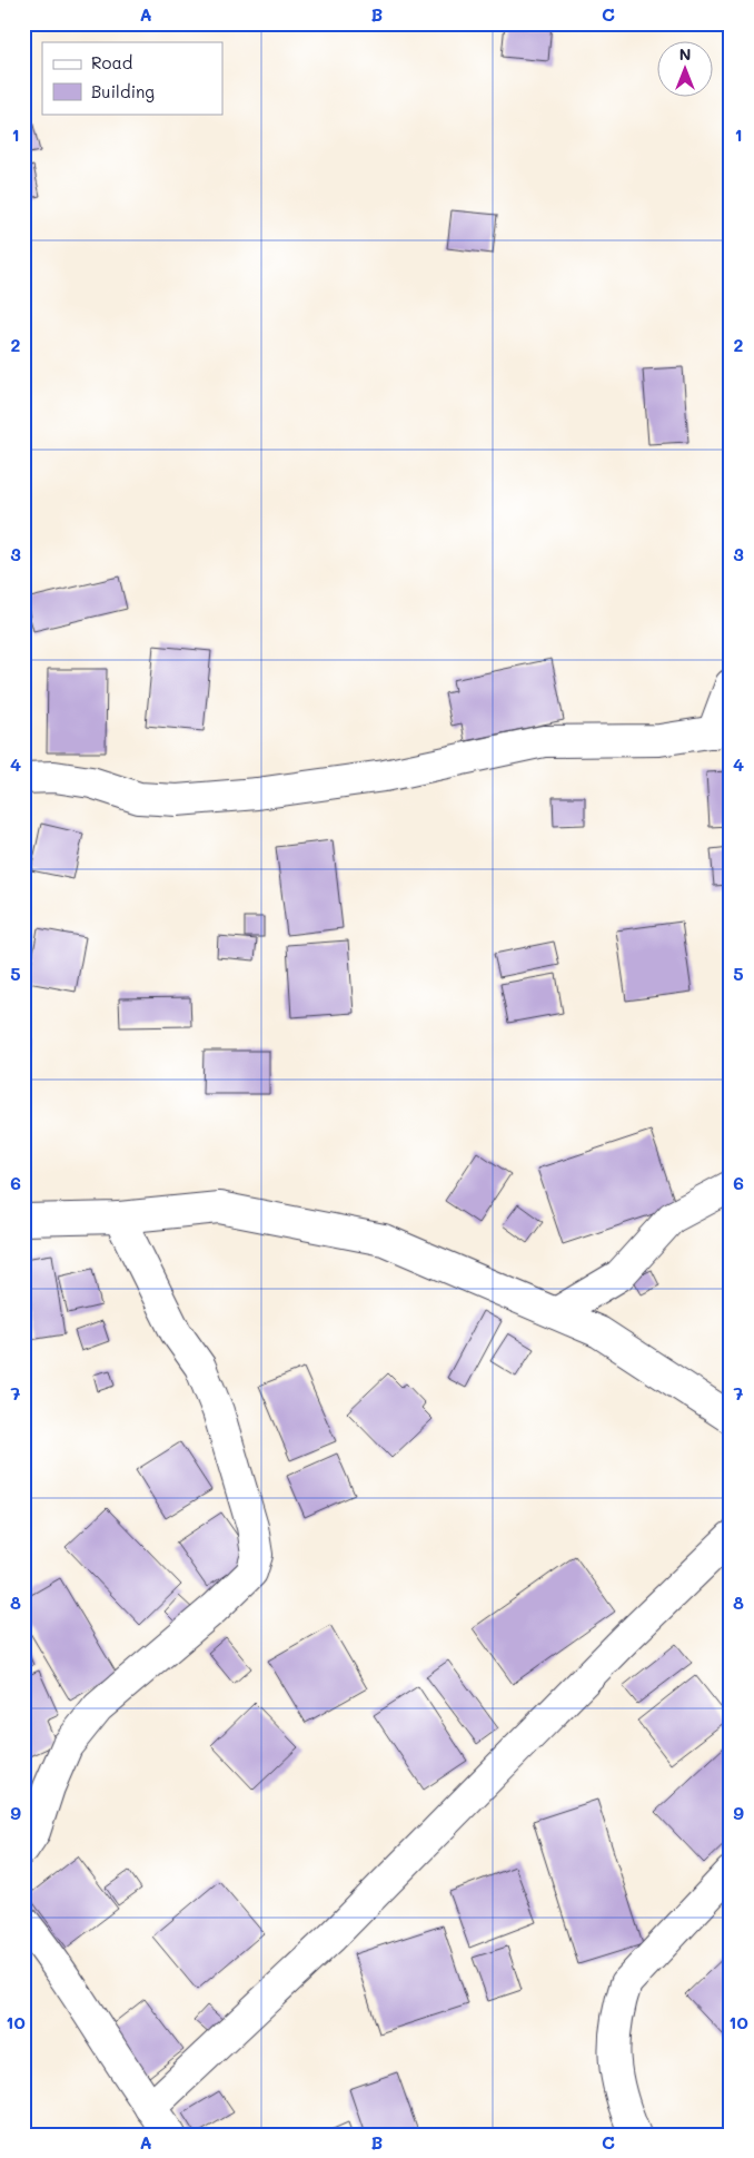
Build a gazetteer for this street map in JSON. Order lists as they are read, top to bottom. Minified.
{"legend":["Road","Building"],"north":"top","grid":{"columns":["A","B","C"],"rows":["1","2","3","4","5","6","7","8","9","10"]}}
